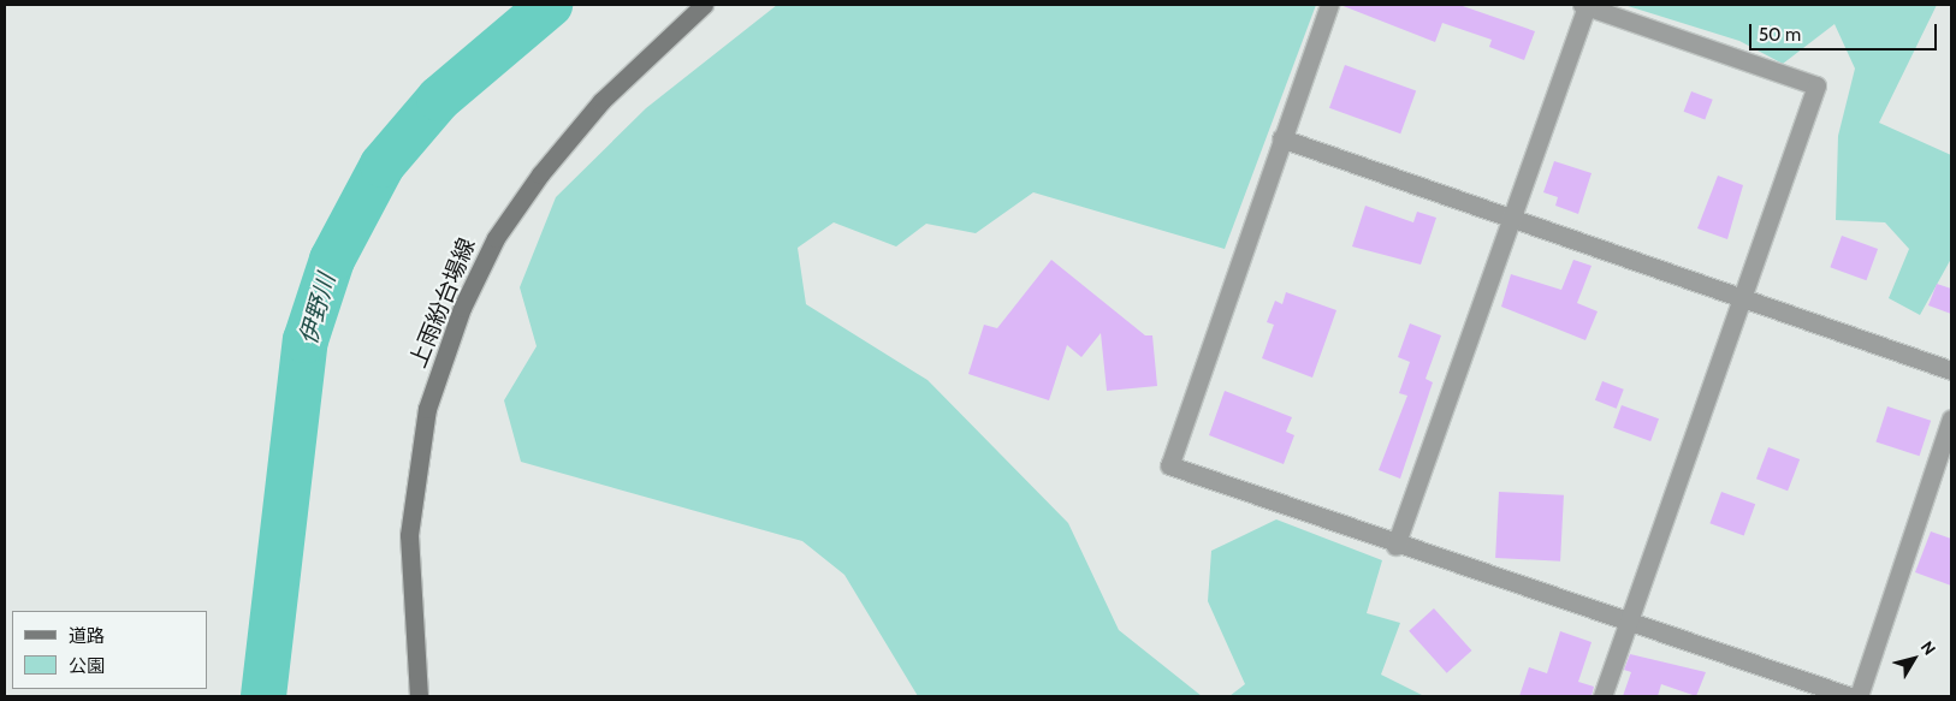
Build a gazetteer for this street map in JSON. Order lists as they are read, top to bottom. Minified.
{"streets":{"main road":["上雨紛台場線"]},"water":["伊野川"],"legend":["道路","公園"],"scale_bar":"50 m","north":"top right"}
